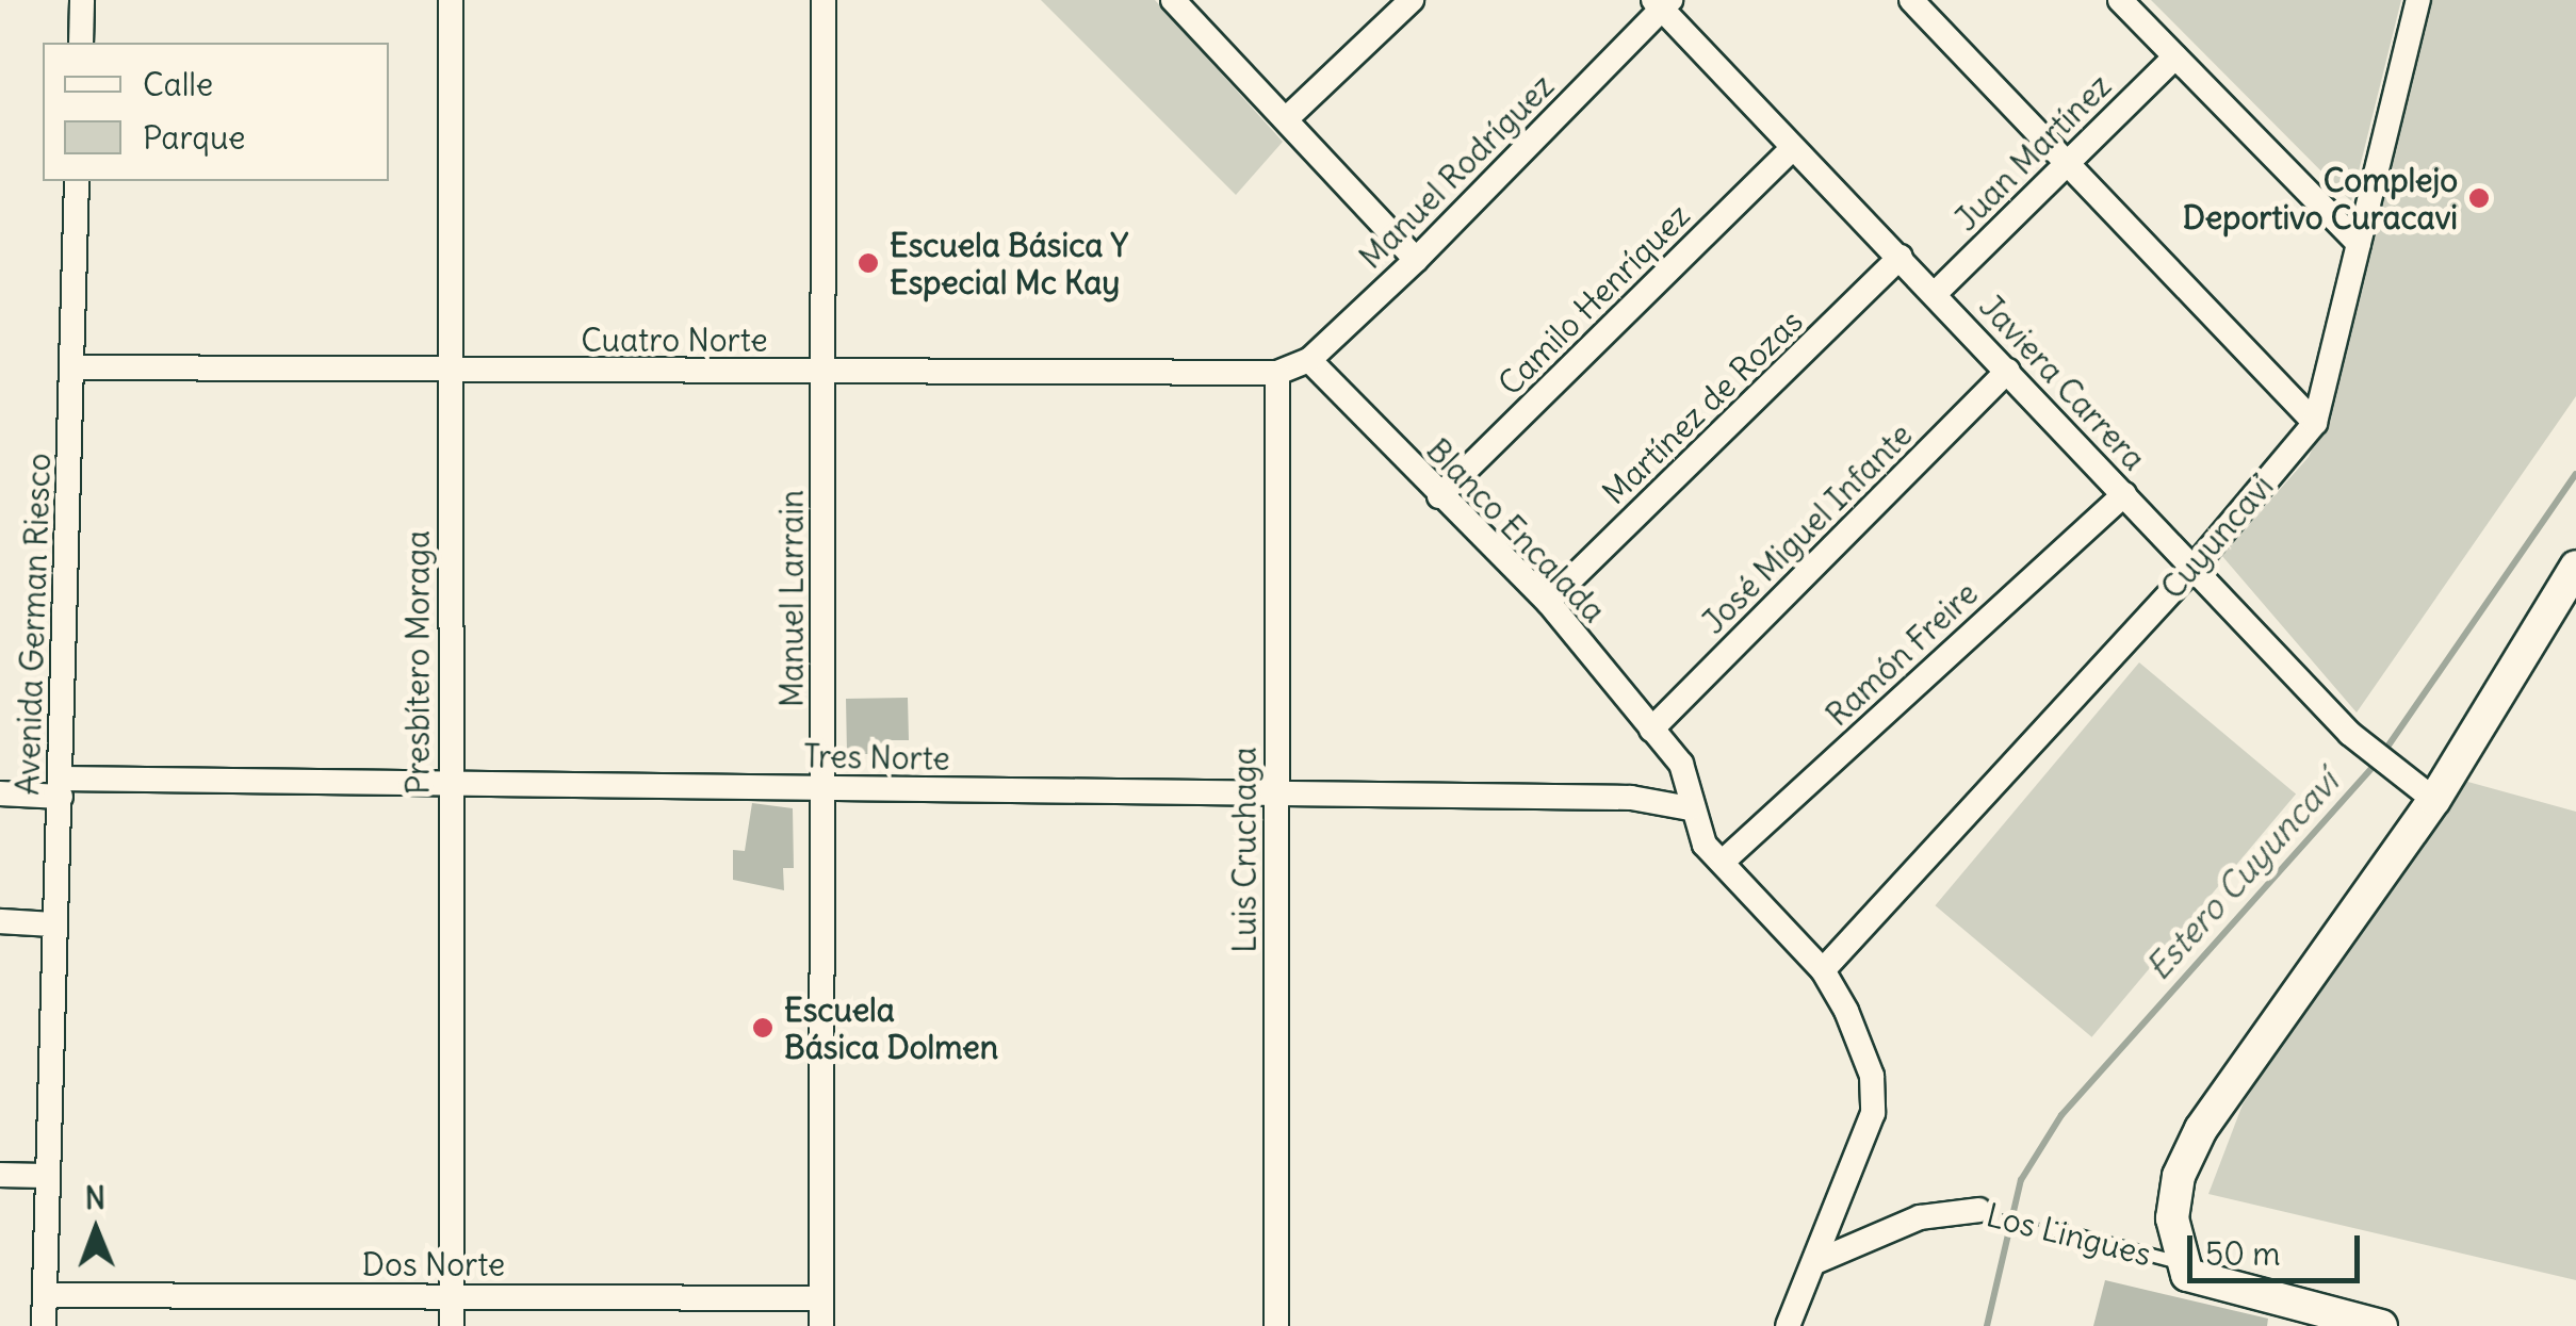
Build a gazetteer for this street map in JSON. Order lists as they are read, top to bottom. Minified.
{"streets":{"street":["Juan Martínez","Manuel Rodríguez","Camilo Henríquez","Cuatro Norte","Javiera Carrera","Martínez de Rozas","José Miguel Infante","Blanco Encalada","Cuyuncaví","Manuel Larrain","Avenida German Riesco","Ramón Freire","Presbítero Moraga","Tres Norte","Luis Cruchaga","Los Lingues","Dos Norte"]},"crossings":[["Juan Martínez","Javiera Carrera"],["Manuel Rodríguez","Cuatro Norte"],["Manuel Rodríguez","Javiera Carrera"],["Manuel Rodríguez","Blanco Encalada"],["Manuel Rodríguez","Luis Cruchaga"],["Camilo Henríquez","Javiera Carrera"],["Camilo Henríquez","Blanco Encalada"],["Cuatro Norte","Manuel Larrain"],["Cuatro Norte","Avenida German Riesco"],["Cuatro Norte","Presbítero Moraga"],["Cuatro Norte","Luis Cruchaga"],["Javiera Carrera","Martínez de Rozas"],["Javiera Carrera","José Miguel Infante"],["Javiera Carrera","Cuyuncaví"],["Javiera Carrera","Ramón Freire"],["Martínez de Rozas","Blanco Encalada"],["José Miguel Infante","Blanco Encalada"],["Blanco Encalada","Tres Norte"],["Manuel Larrain","Tres Norte"],["Manuel Larrain","Dos Norte"],["Avenida German Riesco","Tres Norte"],["Avenida German Riesco","Dos Norte"],["Presbítero Moraga","Tres Norte"],["Presbítero Moraga","Dos Norte"],["Tres Norte","Luis Cruchaga"]],"water":["Estero Cuyuncaví"],"places":["Complejo Deportivo Curacavi","Escuela Básica Y Especial Mc Kay","Escuela Básica Dolmen"],"legend":["Calle","Parque"],"scale_bar":"50 m","north":"top"}
